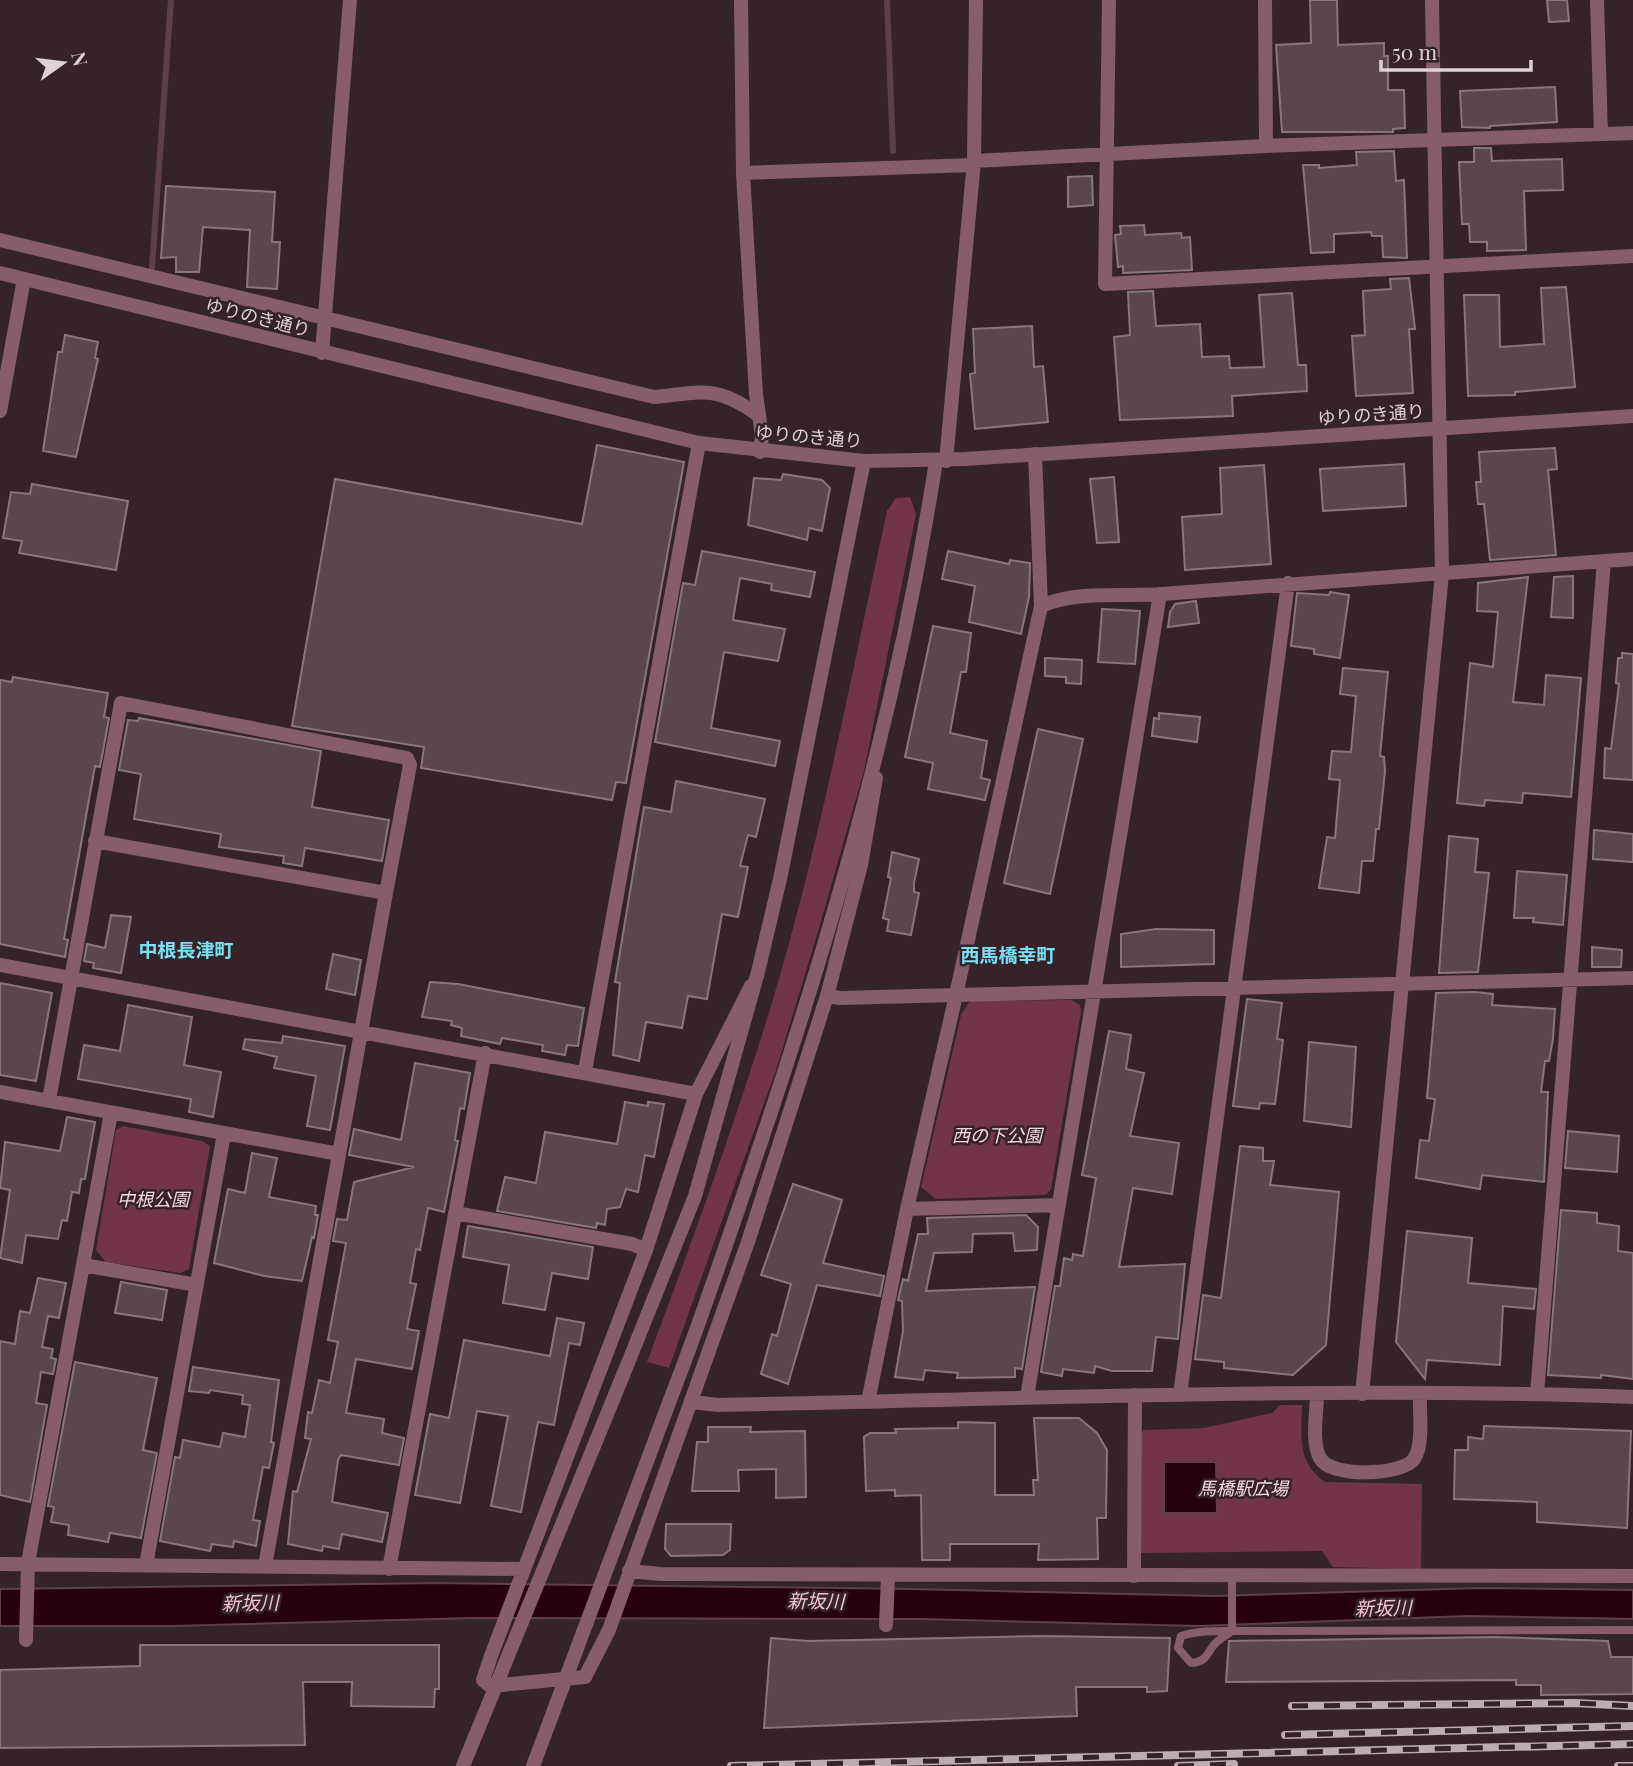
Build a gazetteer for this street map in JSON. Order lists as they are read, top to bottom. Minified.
{"streets":{"street":["ゆりのき通り"]},"districts":["中根長津町","西馬橋幸町"],"water":["新坂川"],"parks":["西の下公園","中根公園","馬橋駅広場"],"scale_bar":"50 m","north":"right"}
